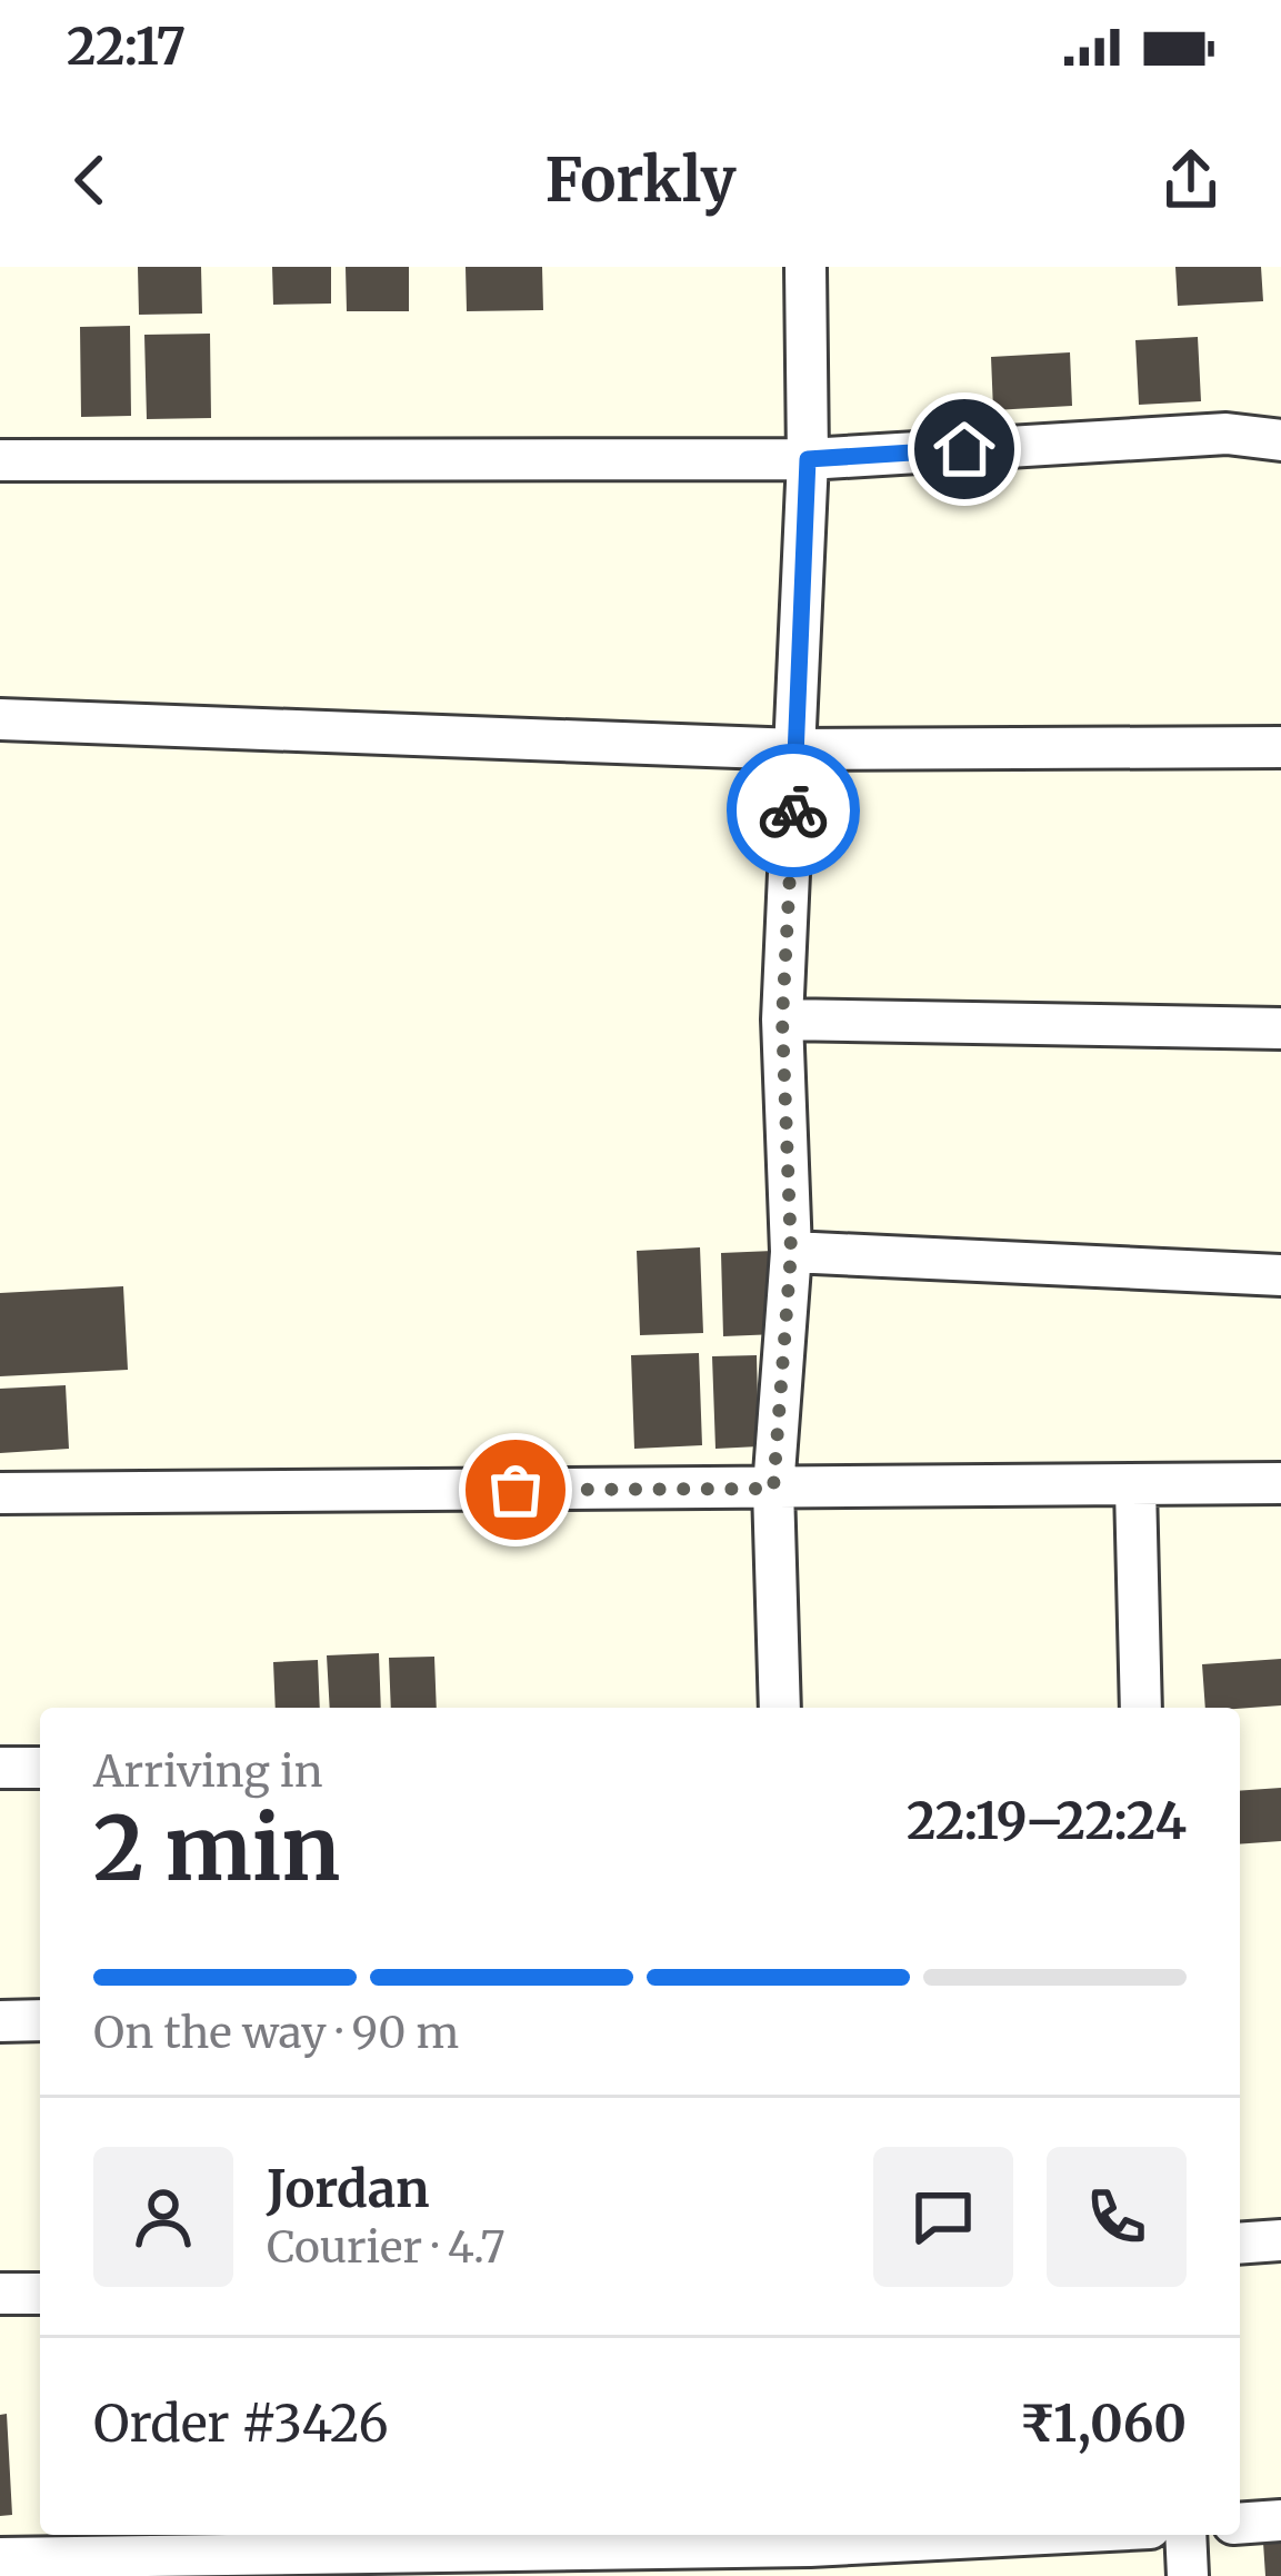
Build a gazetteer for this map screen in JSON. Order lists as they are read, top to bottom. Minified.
{"page":{"status":"22:17","header":"Forkly","heading":["2 min","Arriving in","22:19–22:24"],"panel":["Jordan","Courier · 4.7","Order #3426","₹1,060"],"bar":"On the way · 90 m"}}
